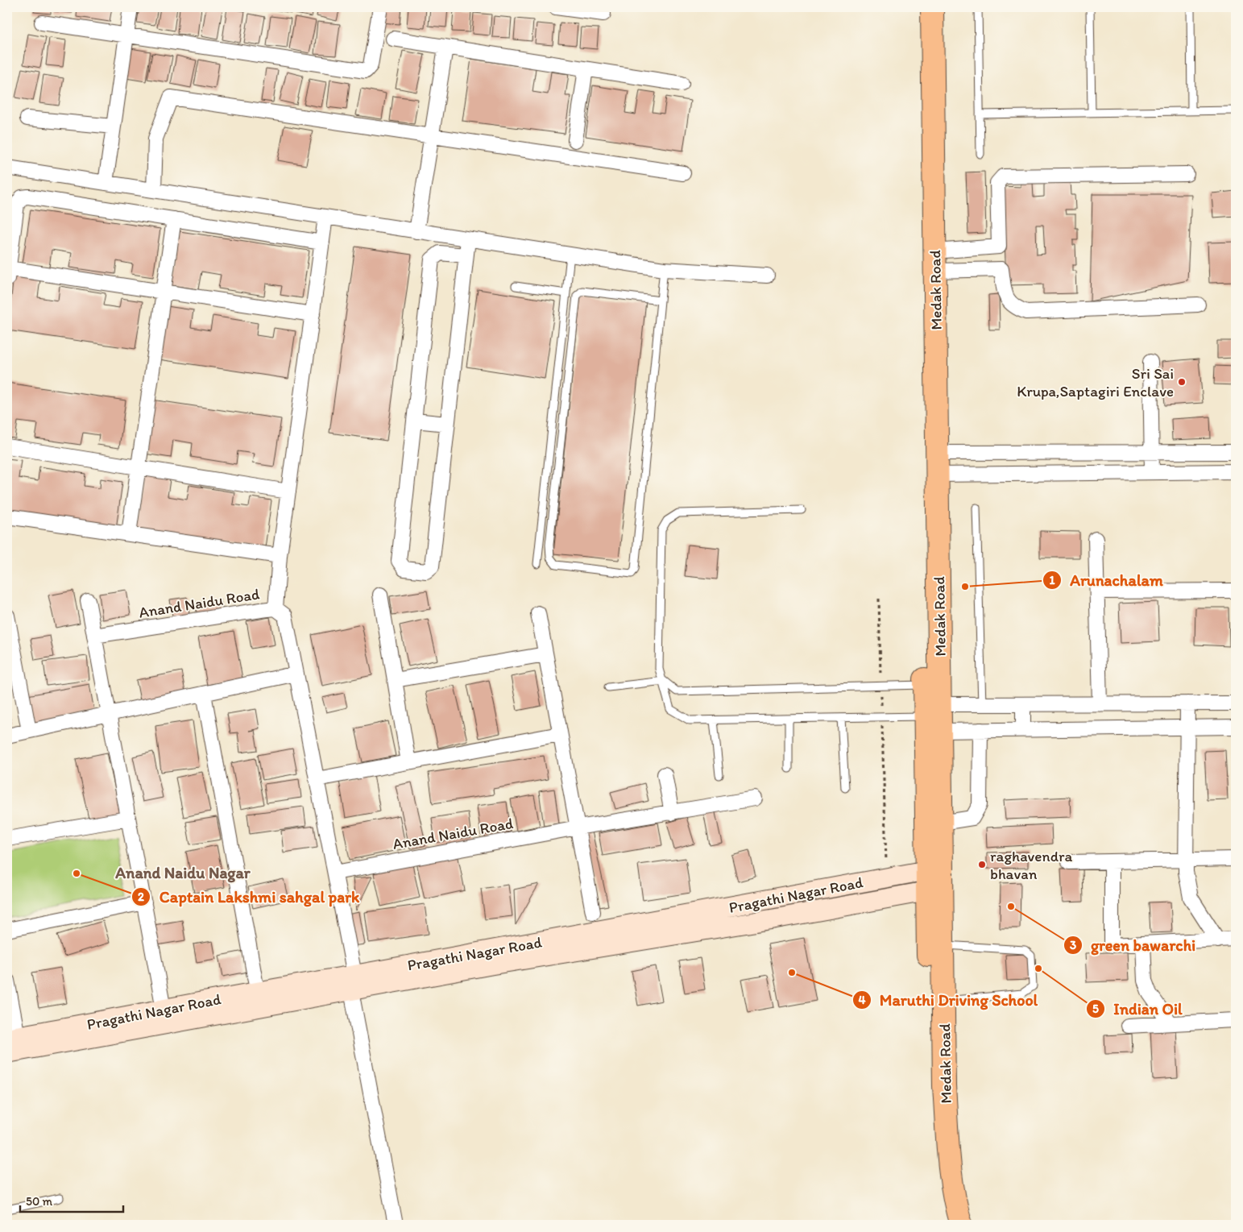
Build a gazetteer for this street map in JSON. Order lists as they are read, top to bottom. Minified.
{"streets":{"main road":["Medak Road","Pragathi Nagar Road"],"street":["Anand Naidu Road"]},"crossings":[["Medak Road","Pragathi Nagar Road"],["Anand Naidu Road","Pragathi Nagar Road"]],"districts":["Anand Naidu Nagar"],"places":["Sri Sai Krupa,Saptagiri Enclave","Arunachalam","raghavendra bhavan","Captain Lakshmi sahgal park","green bawarchi","Indian Oil","Maruthi Driving School"],"scale_bar":"50 m"}
